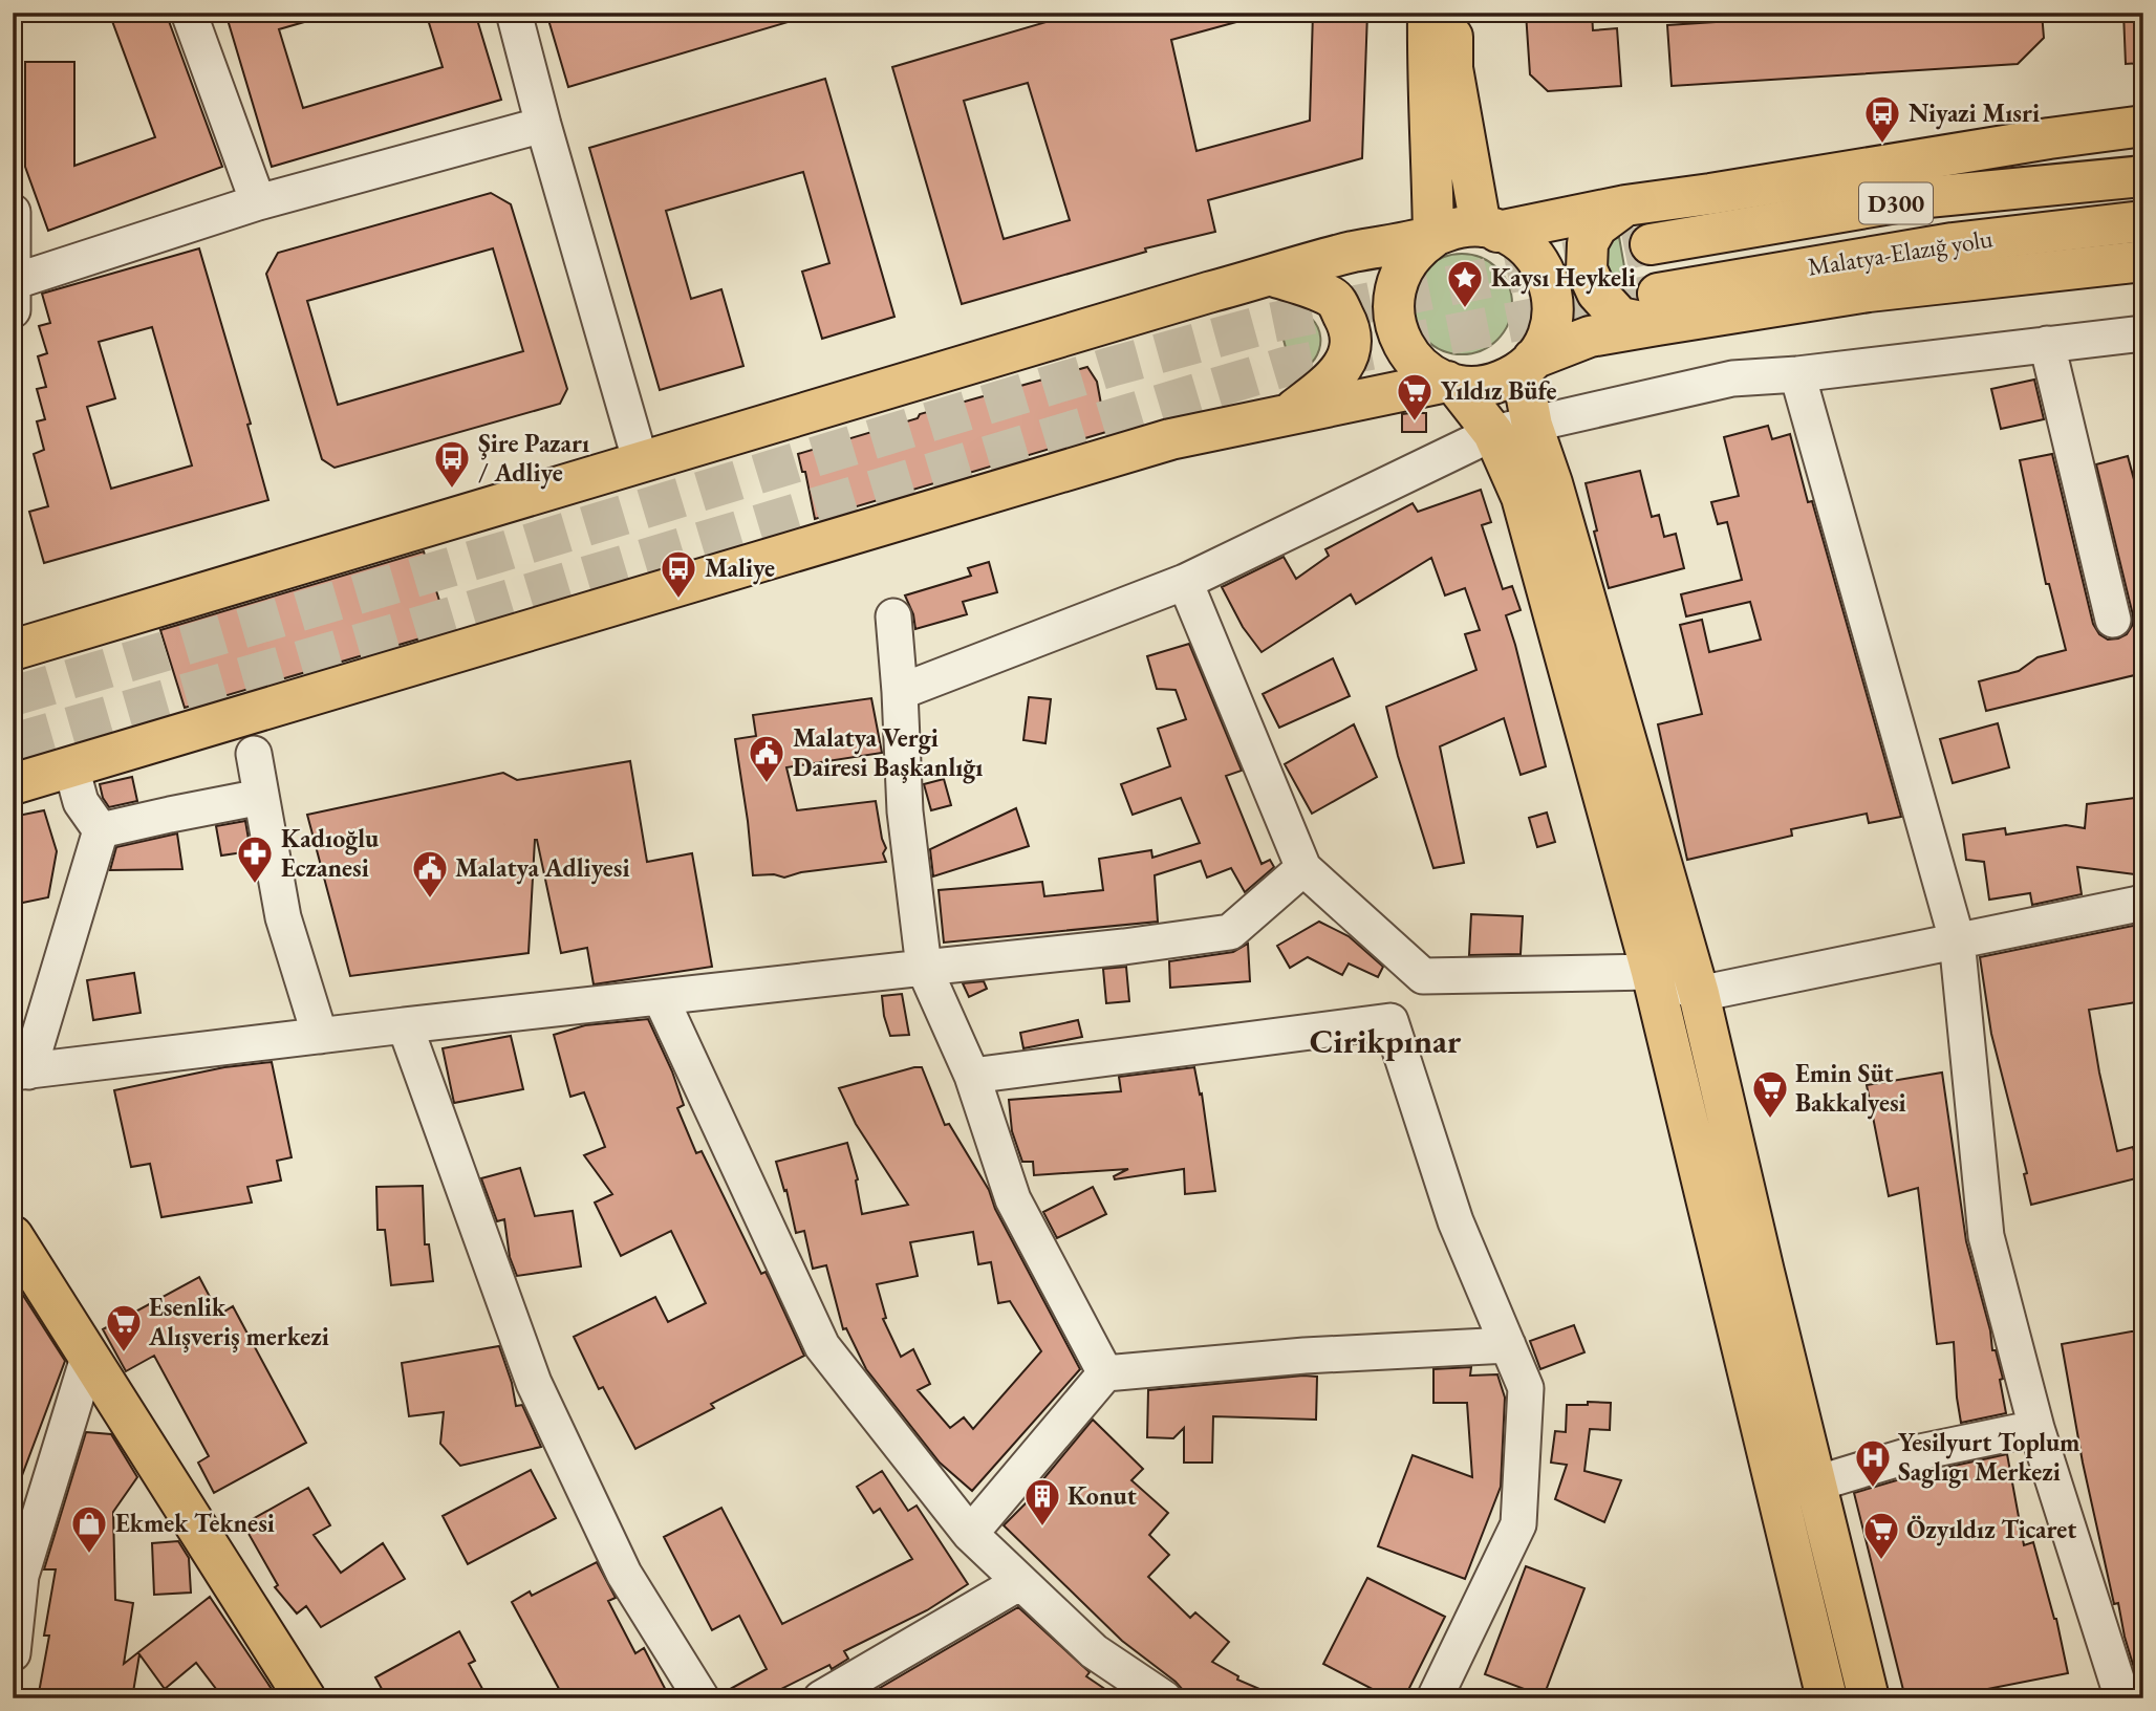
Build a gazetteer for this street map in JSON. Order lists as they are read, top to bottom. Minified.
{"streets":{"main road":["D300","Malatya-Elazığ yolu"]},"districts":["Cirikpınar"],"places":{"bus stop":["Niyazi Mısri","Şire Pazarı / Adliye","Maliye"],"place":["Kaysı Heykeli"],"supermarket":["Yıldız Büfe","Emin Süt Bakkalyesi","Esenlik Alışveriş merkezi","Özyıldız Ticaret"],"public building":["Malatya Vergi Dairesi Başkanlığı","Malatya Adliyesi"],"pharmacy":["Kadıoğlu Eczanesi"],"hospital":["Yesilyurt Toplum Saglıgı Merkezi"],"building":["Konut"],"shop":["Ekmek Teknesi"]}}
